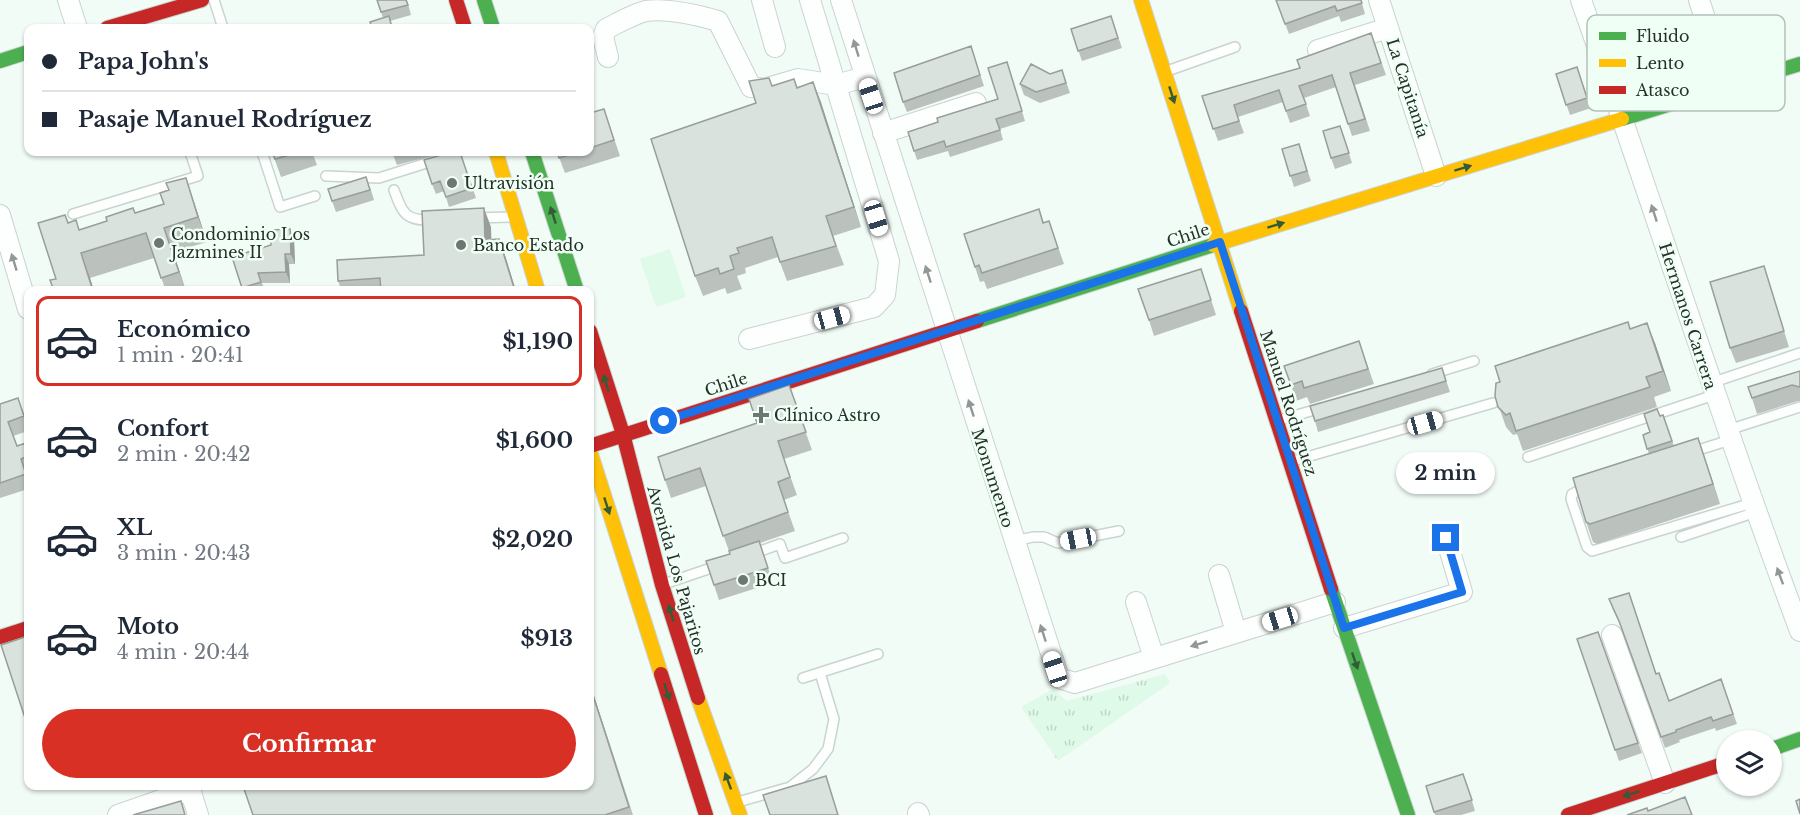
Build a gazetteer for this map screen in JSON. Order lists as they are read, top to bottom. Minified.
{"streets":{"street":["La Capitanía","Chile","Hermanos Carrera","Manuel Rodríguez","Monumento","Avenida Los Pajaritos"]},"crossings":[["La Capitanía","Chile"],["Chile","Hermanos Carrera"],["Chile","Manuel Rodríguez"],["Chile","Monumento"],["Chile","Avenida Los Pajaritos"],["Manuel Rodríguez","Monumento"]],"one_way":["Chile","Hermanos Carrera","Manuel Rodríguez","Monumento"],"places":{"other":["Ultravisión","Condominio Los Jazmines II","Banco Estado","BCI"],"health":["Clínico Astro"]},"legend":["Fluido","Lento","Atasco"],"page":{"banner":["Papa John's","Pasaje Manuel Rodríguez"],"list":[{"name":"Económico","note":"1 min · 20:41","value":"$1,190"},{"name":"Confort","note":"2 min · 20:42","value":"$1,600"},{"name":"XL","note":"3 min · 20:43","value":"$2,020"},{"name":"Moto","note":"4 min · 20:44","value":"$913"}],"bubble":"2 min","buttons":"Confirmar"}}
